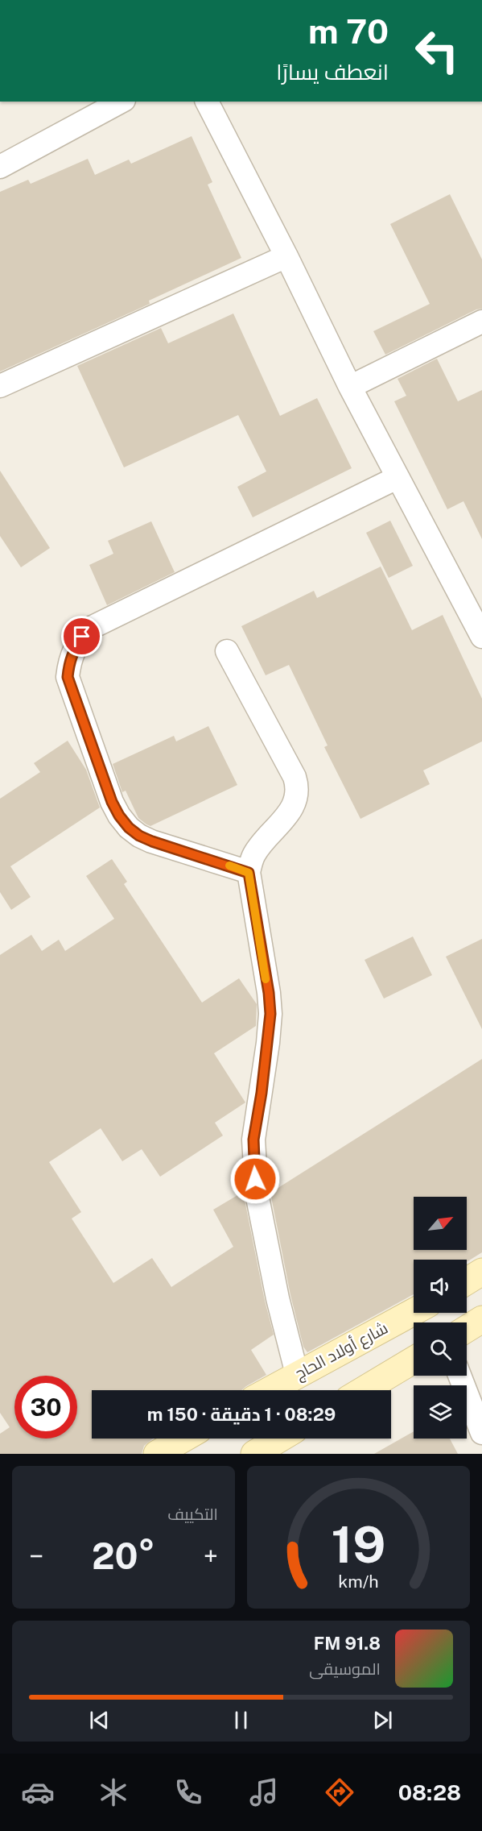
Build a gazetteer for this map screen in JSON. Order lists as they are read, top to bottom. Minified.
{"streets":{"main road":["شارع أولاد الحاج"]},"north":"top right","page":{"turn":["70 m","انعطف يسارًا"],"limit":"30","trip":"08:29 · 1 دقيقة · 150 m","tile":"التكييف","heat":["−","20°","+"],"song":["91.8 FM","الموسيقى"],"tabs":"08:28","gauge":["19","km/h"]}}
